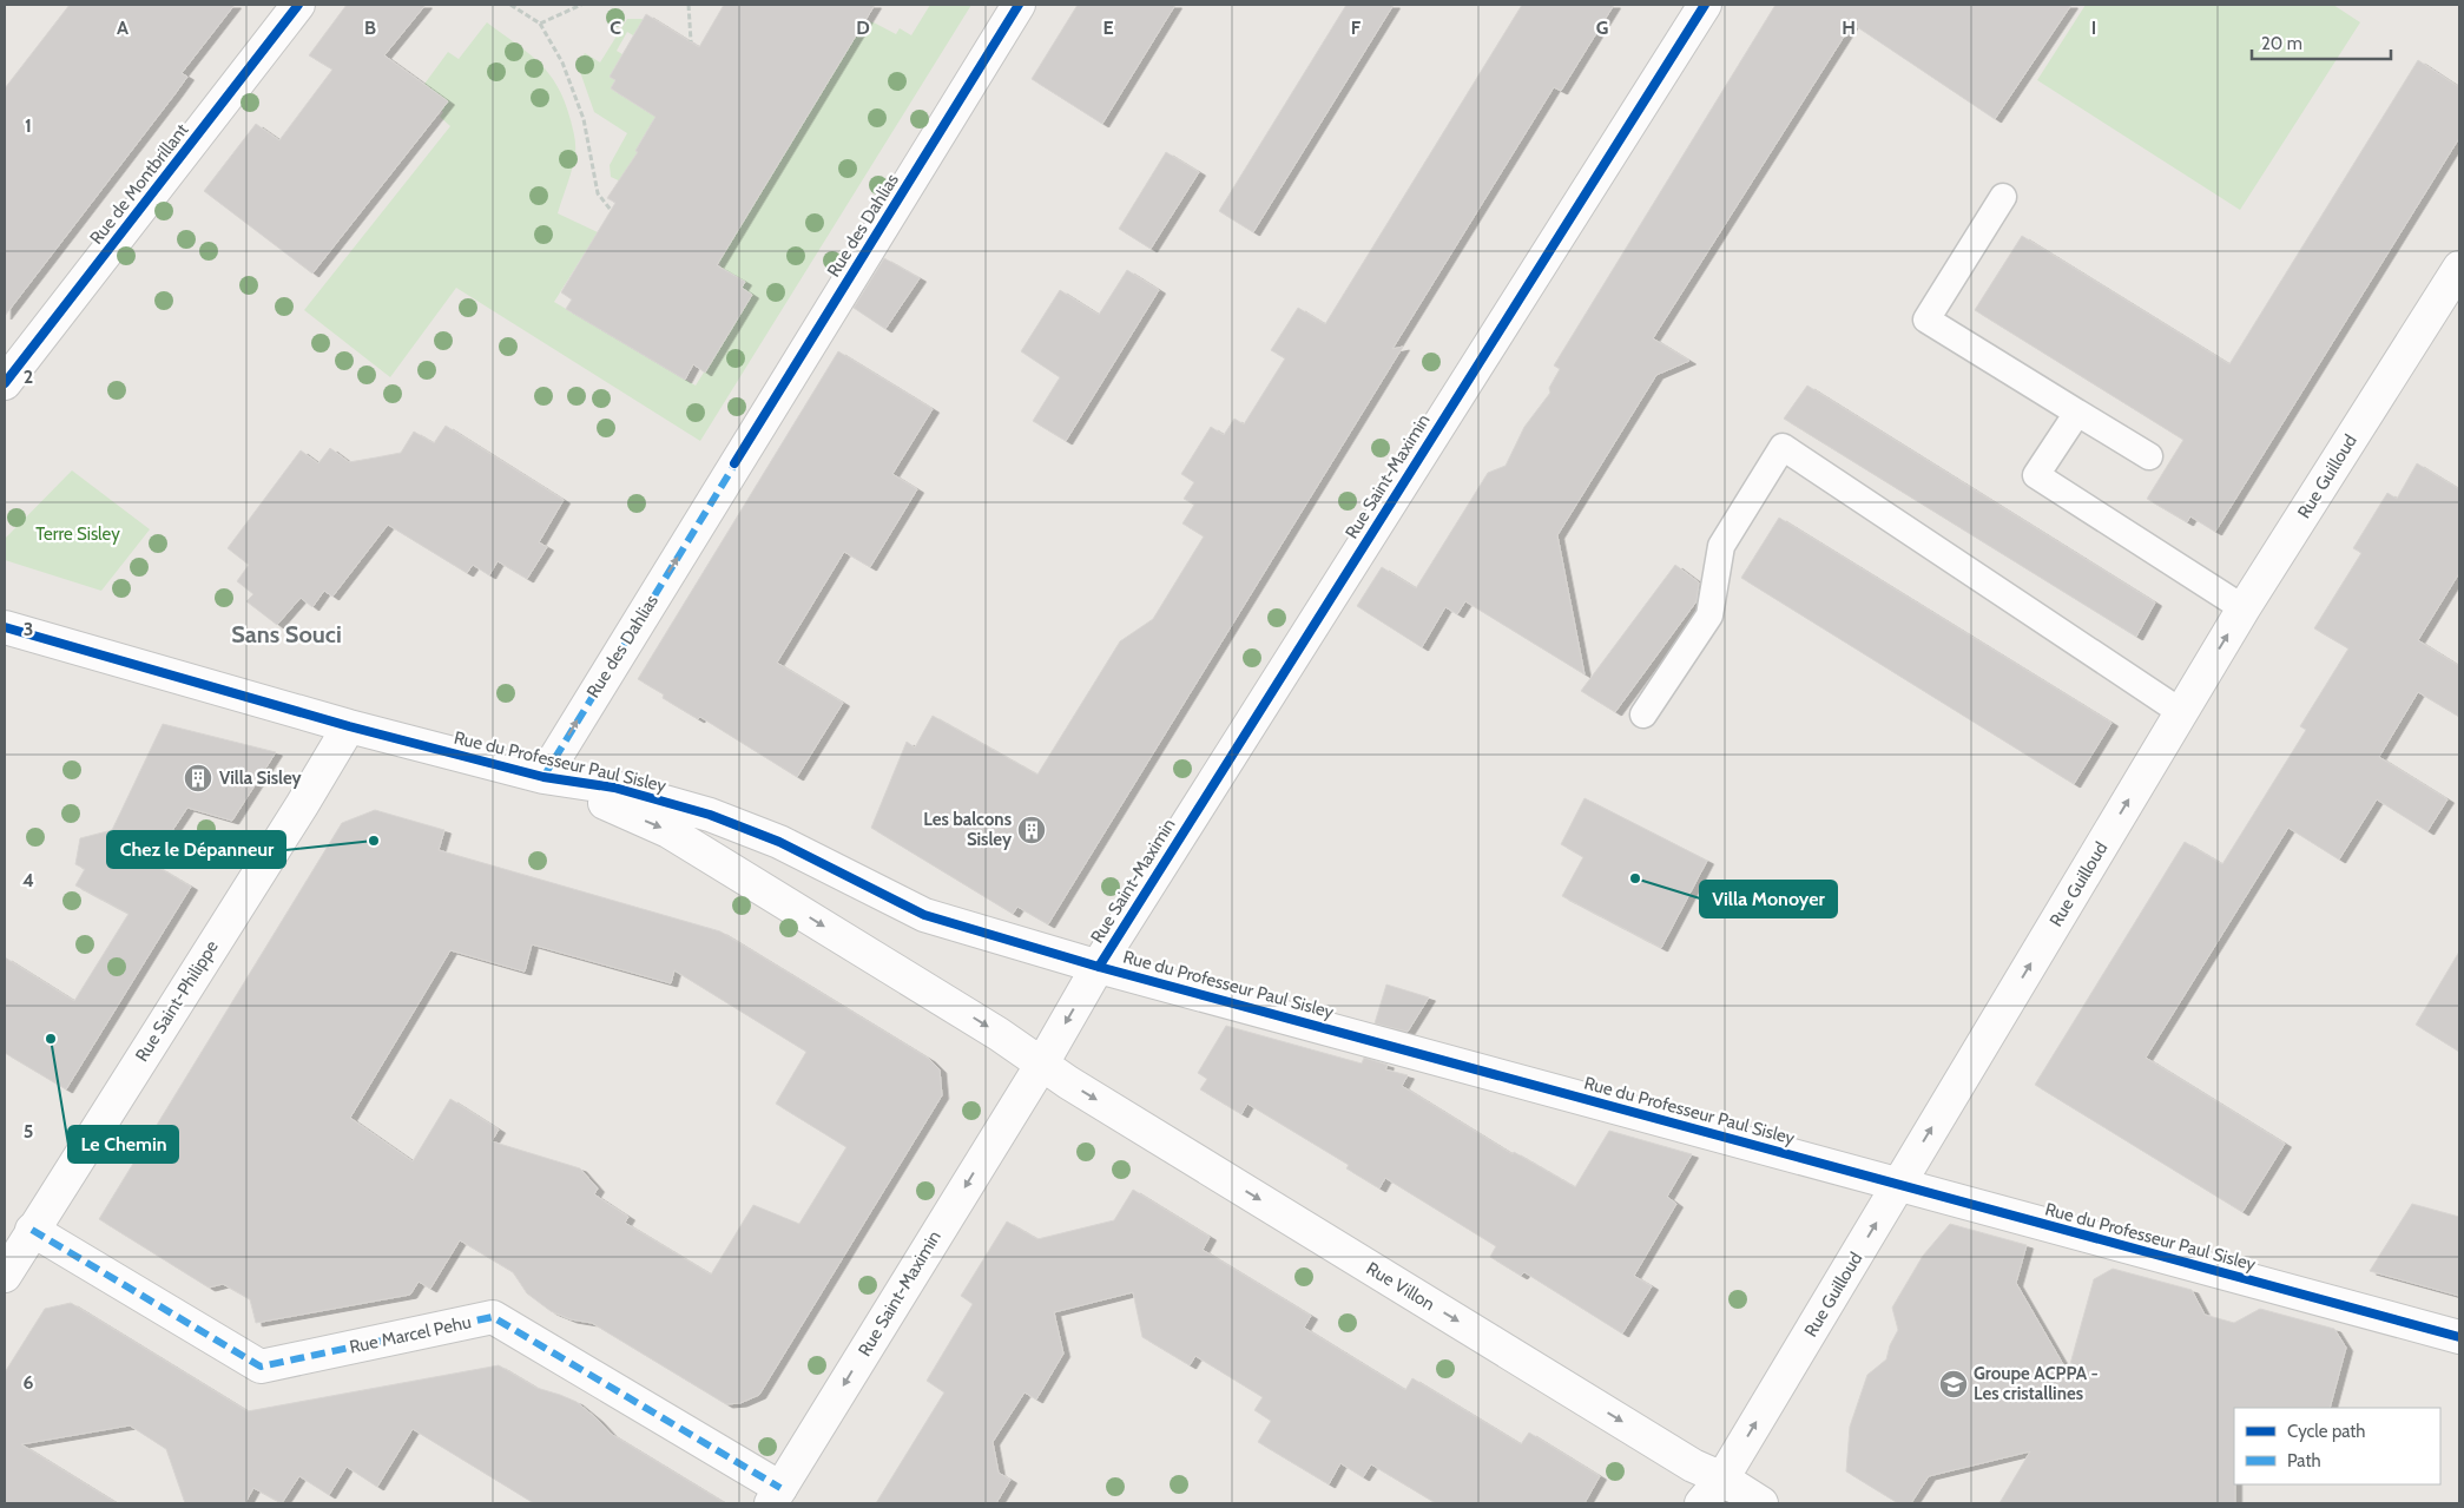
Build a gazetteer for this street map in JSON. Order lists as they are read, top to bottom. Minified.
{"streets":{"street":["Rue de Montbrillant","Rue des Dahlias","Rue Saint-Maximin","Rue Guilloud","Rue du Professeur Paul Sisley","Rue Saint-Philippe","Rue Villon","Rue Marcel Pehu"]},"crossings":[["Rue des Dahlias","Rue du Professeur Paul Sisley"],["Rue Saint-Maximin","Rue du Professeur Paul Sisley"],["Rue Saint-Maximin","Rue Villon"],["Rue Saint-Maximin","Rue Marcel Pehu"],["Rue Guilloud","Rue du Professeur Paul Sisley"],["Rue Guilloud","Rue Villon"],["Rue du Professeur Paul Sisley","Rue Saint-Philippe"],["Rue du Professeur Paul Sisley","Rue Villon"],["Rue Saint-Philippe","Rue Marcel Pehu"]],"one_way":["Rue des Dahlias","Rue Saint-Maximin","Rue Guilloud","Rue Villon"],"districts":["Sans Souci"],"parks":["Terre Sisley"],"places":{"building":["Villa Sisley","Les balcons Sisley"],"other":["Chez le Dépanneur","Villa Monoyer","Le Chemin"],"school or university":["Groupe ACPPA - Les cristallines"]},"legend":["Cycle path","Path"],"scale_bar":"20 m","grid":{"columns":["A","B","C","D","E","F","G","H","I"],"rows":["1","2","3","4","5","6"]}}
